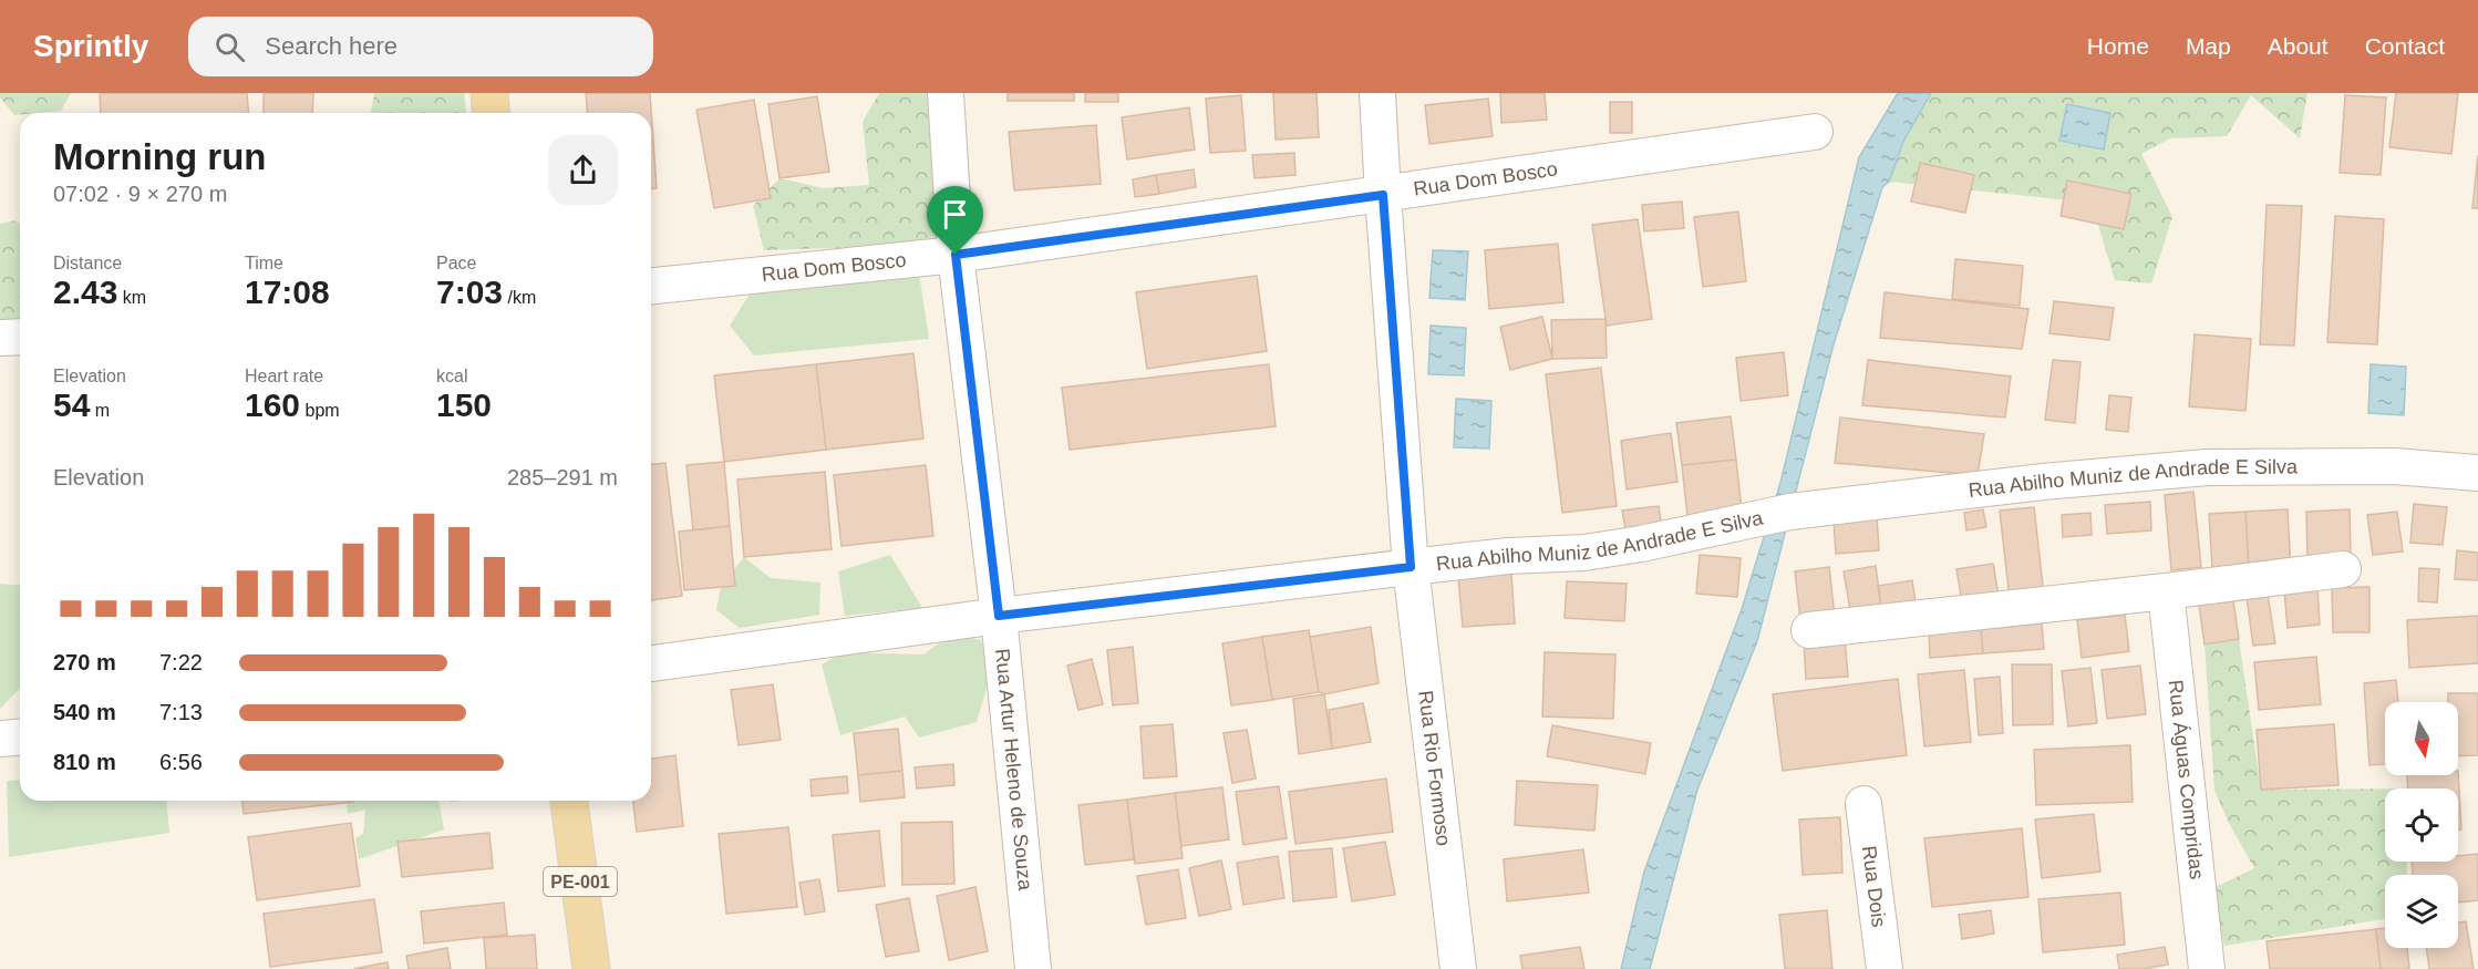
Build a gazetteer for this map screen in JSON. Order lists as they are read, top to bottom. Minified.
{"streets":{"main road":["PE-001"],"street":["Rua Dom Bosco","Rua Abilho Muniz de Andrade E Silva","Rua Rio Formoso","Rua Artur Heleno de Souza","Rua Águas Compridas","Rua Dois"]},"crossings":[["Rua Dom Bosco","Rua Rio Formoso"],["Rua Dom Bosco","Rua Artur Heleno de Souza"],["Rua Abilho Muniz de Andrade E Silva","Rua Rio Formoso"],["Rua Abilho Muniz de Andrade E Silva","Rua Artur Heleno de Souza"]],"north":"bottom","page":{"header":"Sprintly","search":"Search here","nav":["Home","Map","About","Contact"],"heading":["Morning run","07:02 · 9 × 270 m"],"stats":[["Distance","2.43 km"],["Time","17:08"],["Pace","7:03 /km"],["Elevation","54 m"],["Heart rate","160 bpm"],["kcal","150"]],"chart":["Elevation","285–291 m"],"list":[{"name":"270 m","note":"7:22"},{"name":"540 m","note":"7:13"},{"name":"810 m","note":"6:56"}]}}
